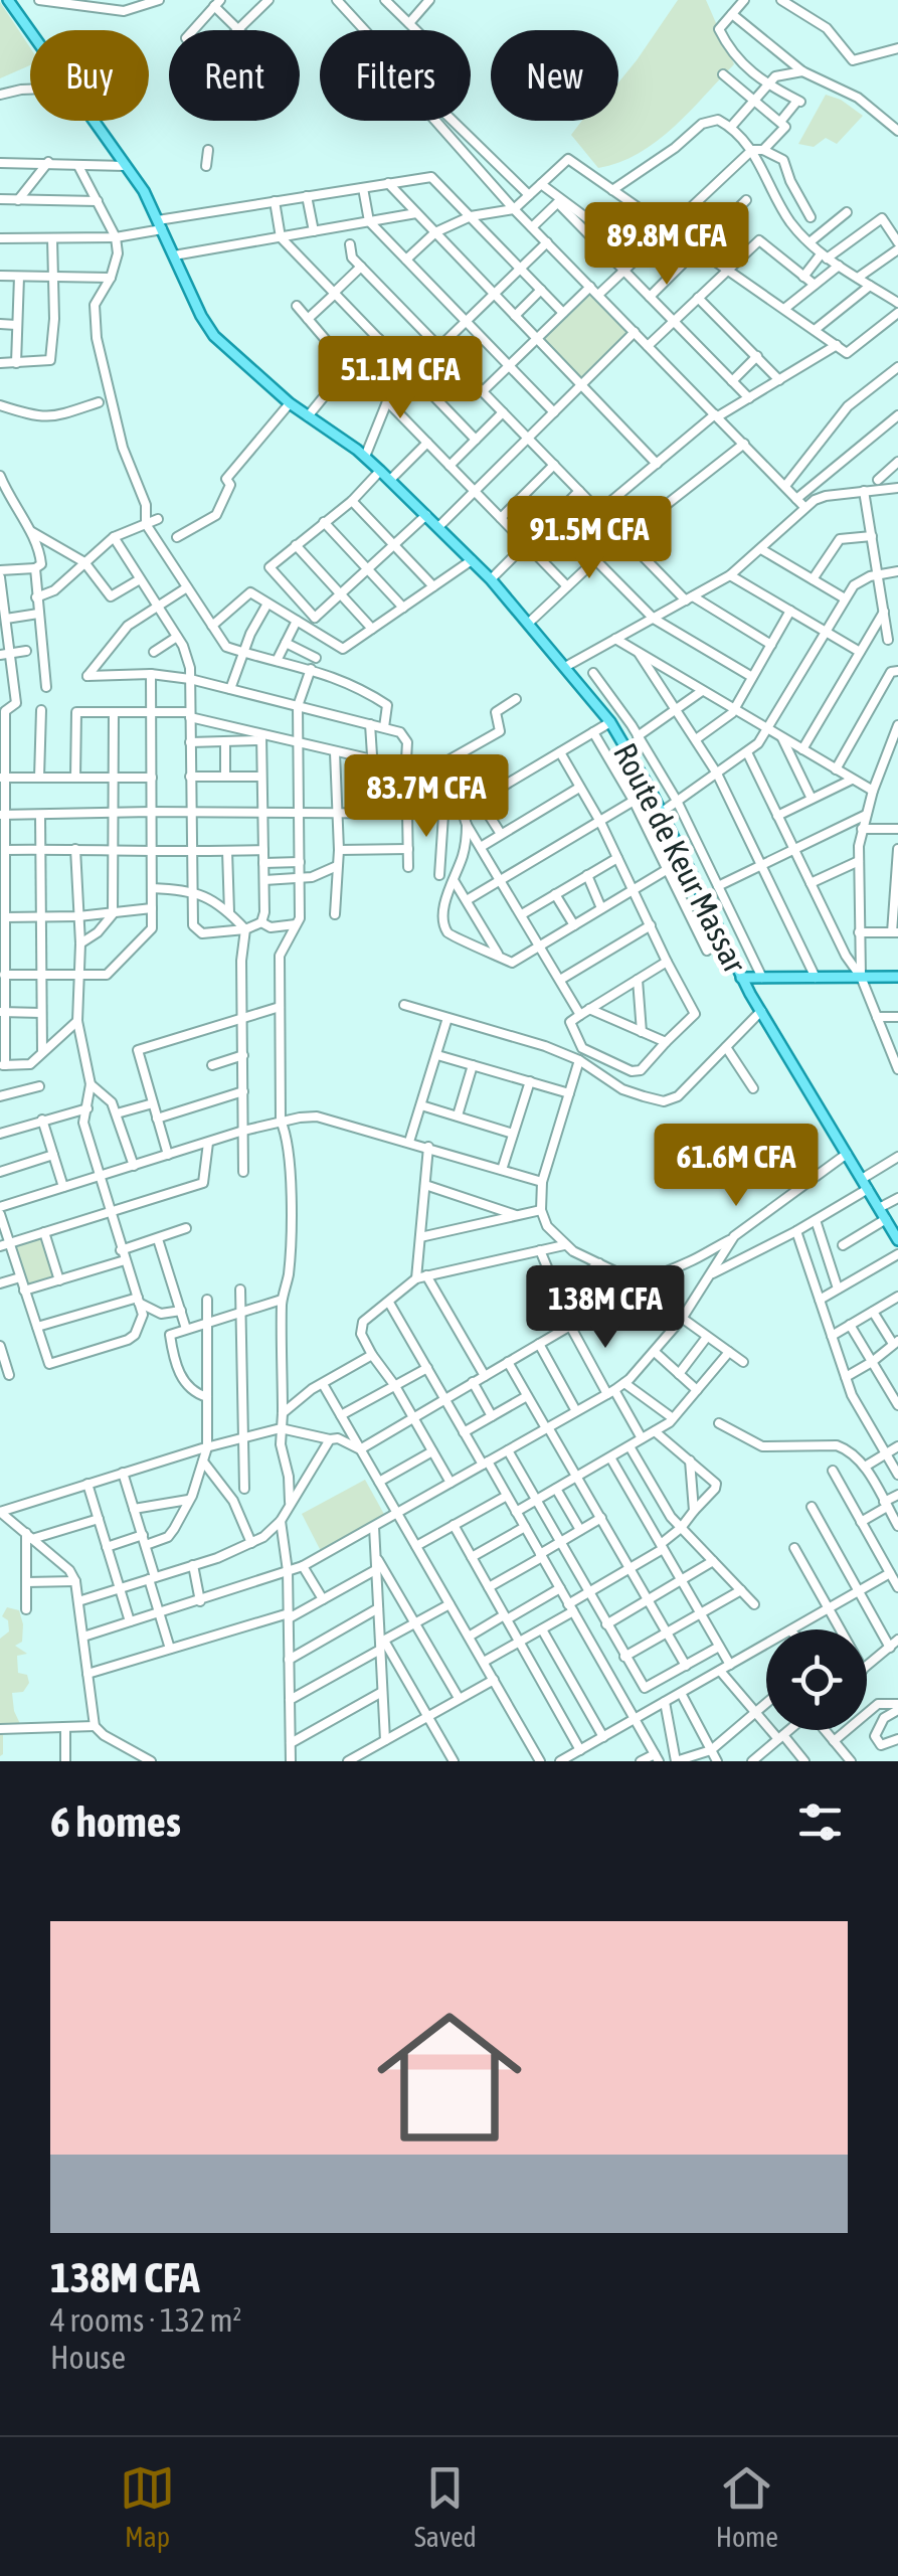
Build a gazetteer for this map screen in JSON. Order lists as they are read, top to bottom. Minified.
{"streets":{"main road":["Route de Keur Massar"]},"page":{"chip":["Buy","Rent","Filters","New"],"price":["89.8M CFA","51.1M CFA","91.5M CFA","83.7M CFA","61.6M CFA","138M CFA"],"heading":"6 homes","list":[{"name":"138M CFA","note":"4 rooms · 132 m² · House"}],"tabs":["Map","Saved","Home"]}}
